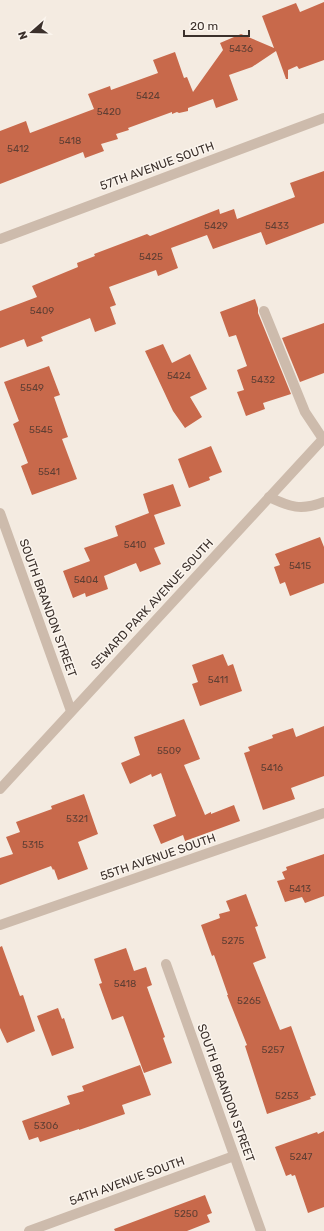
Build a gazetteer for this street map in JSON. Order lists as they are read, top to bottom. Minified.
{"streets":{"street":["57TH AVENUE SOUTH","SEWARD PARK AVENUE SOUTH","SOUTH BRANDON STREET","55TH AVENUE SOUTH","54TH AVENUE SOUTH"]},"crossings":[["SEWARD PARK AVENUE SOUTH","SOUTH BRANDON STREET"],["SOUTH BRANDON STREET","54TH AVENUE SOUTH"]],"house_numbers":["5436","5424","5420","5418","5412","5429","5433","5425","5409","5424","5432","5549","5545","5541","5410","5415","5404","5411","5509","5416","5321","5315","5413","5275","5418","5265","5257","5253","5306","5247","5250"],"scale_bar":"20 m","north":"left"}
